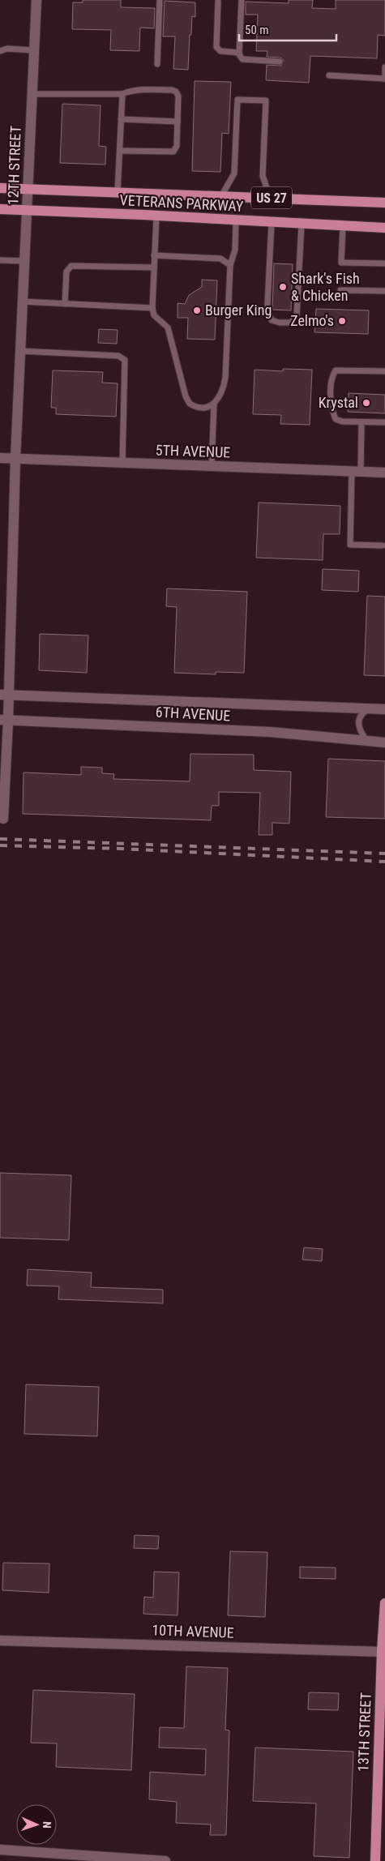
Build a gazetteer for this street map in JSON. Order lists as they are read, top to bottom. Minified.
{"streets":{"main road":["US 27","VETERANS PARKWAY","13TH STREET"],"street":["12TH STREET","5TH AVENUE","6TH AVENUE","10TH AVENUE"]},"crossings":[["12TH STREET","VETERANS PARKWAY"],["12TH STREET","5TH AVENUE"],["12TH STREET","6TH AVENUE"],["10TH AVENUE","13TH STREET"]],"places":["Shark's Fish & Chicken","Burger King","Zelmo's","Krystal"],"scale_bar":"50 m","north":"right"}
